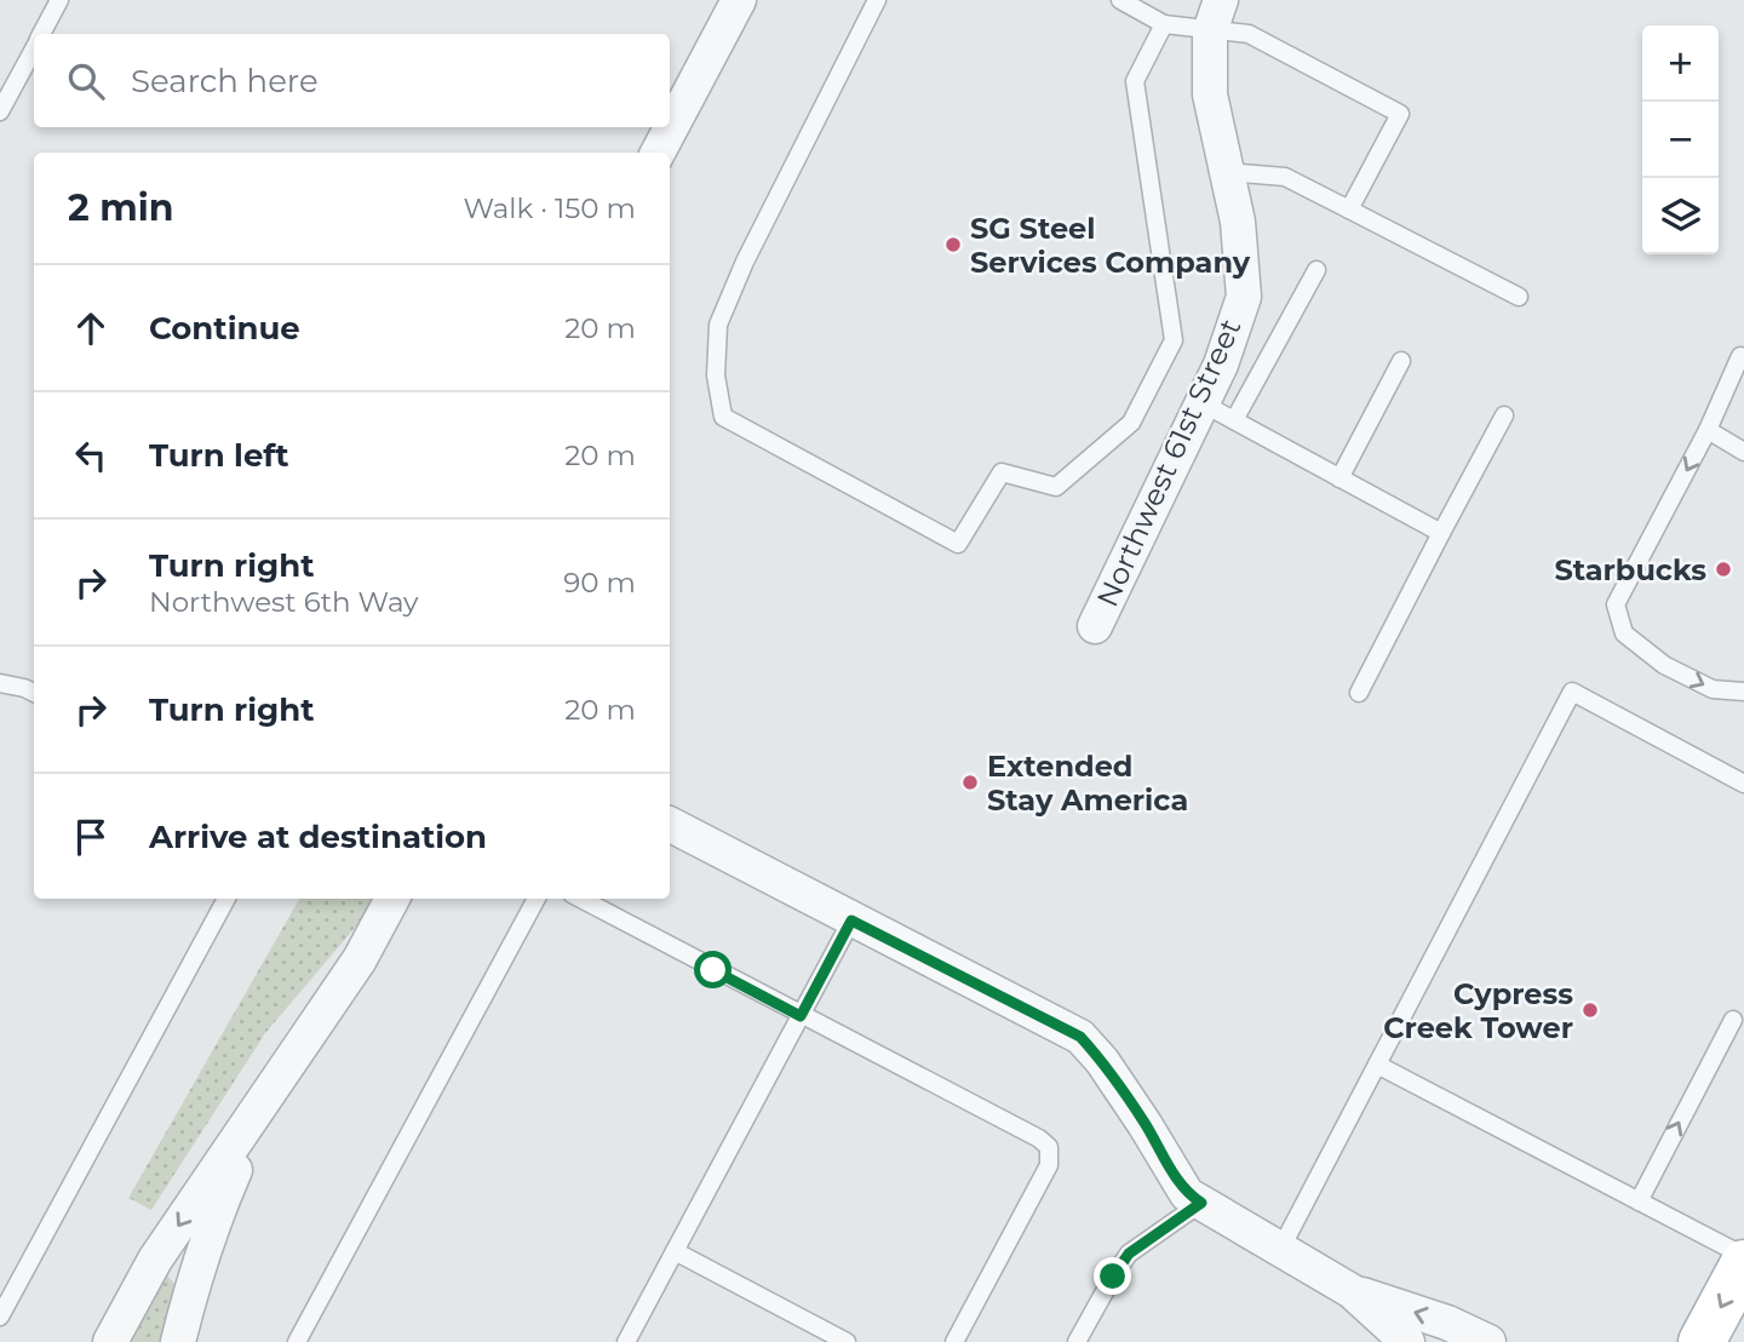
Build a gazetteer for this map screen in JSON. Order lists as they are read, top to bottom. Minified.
{"streets":{"street":["Northwest 61st Street"]},"places":["SG Steel Services Company","Starbucks","Extended Stay America","Cypress Creek Tower"],"page":{"map_buttons":["+","−"],"search":"Search here","heading":["2 min","Walk · 150 m"],"list":[["Continue","20 m"],["Turn left","20 m"],["Turn right","Northwest 6th Way","90 m"],["Turn right","20 m"],"Arrive at destination"]}}
